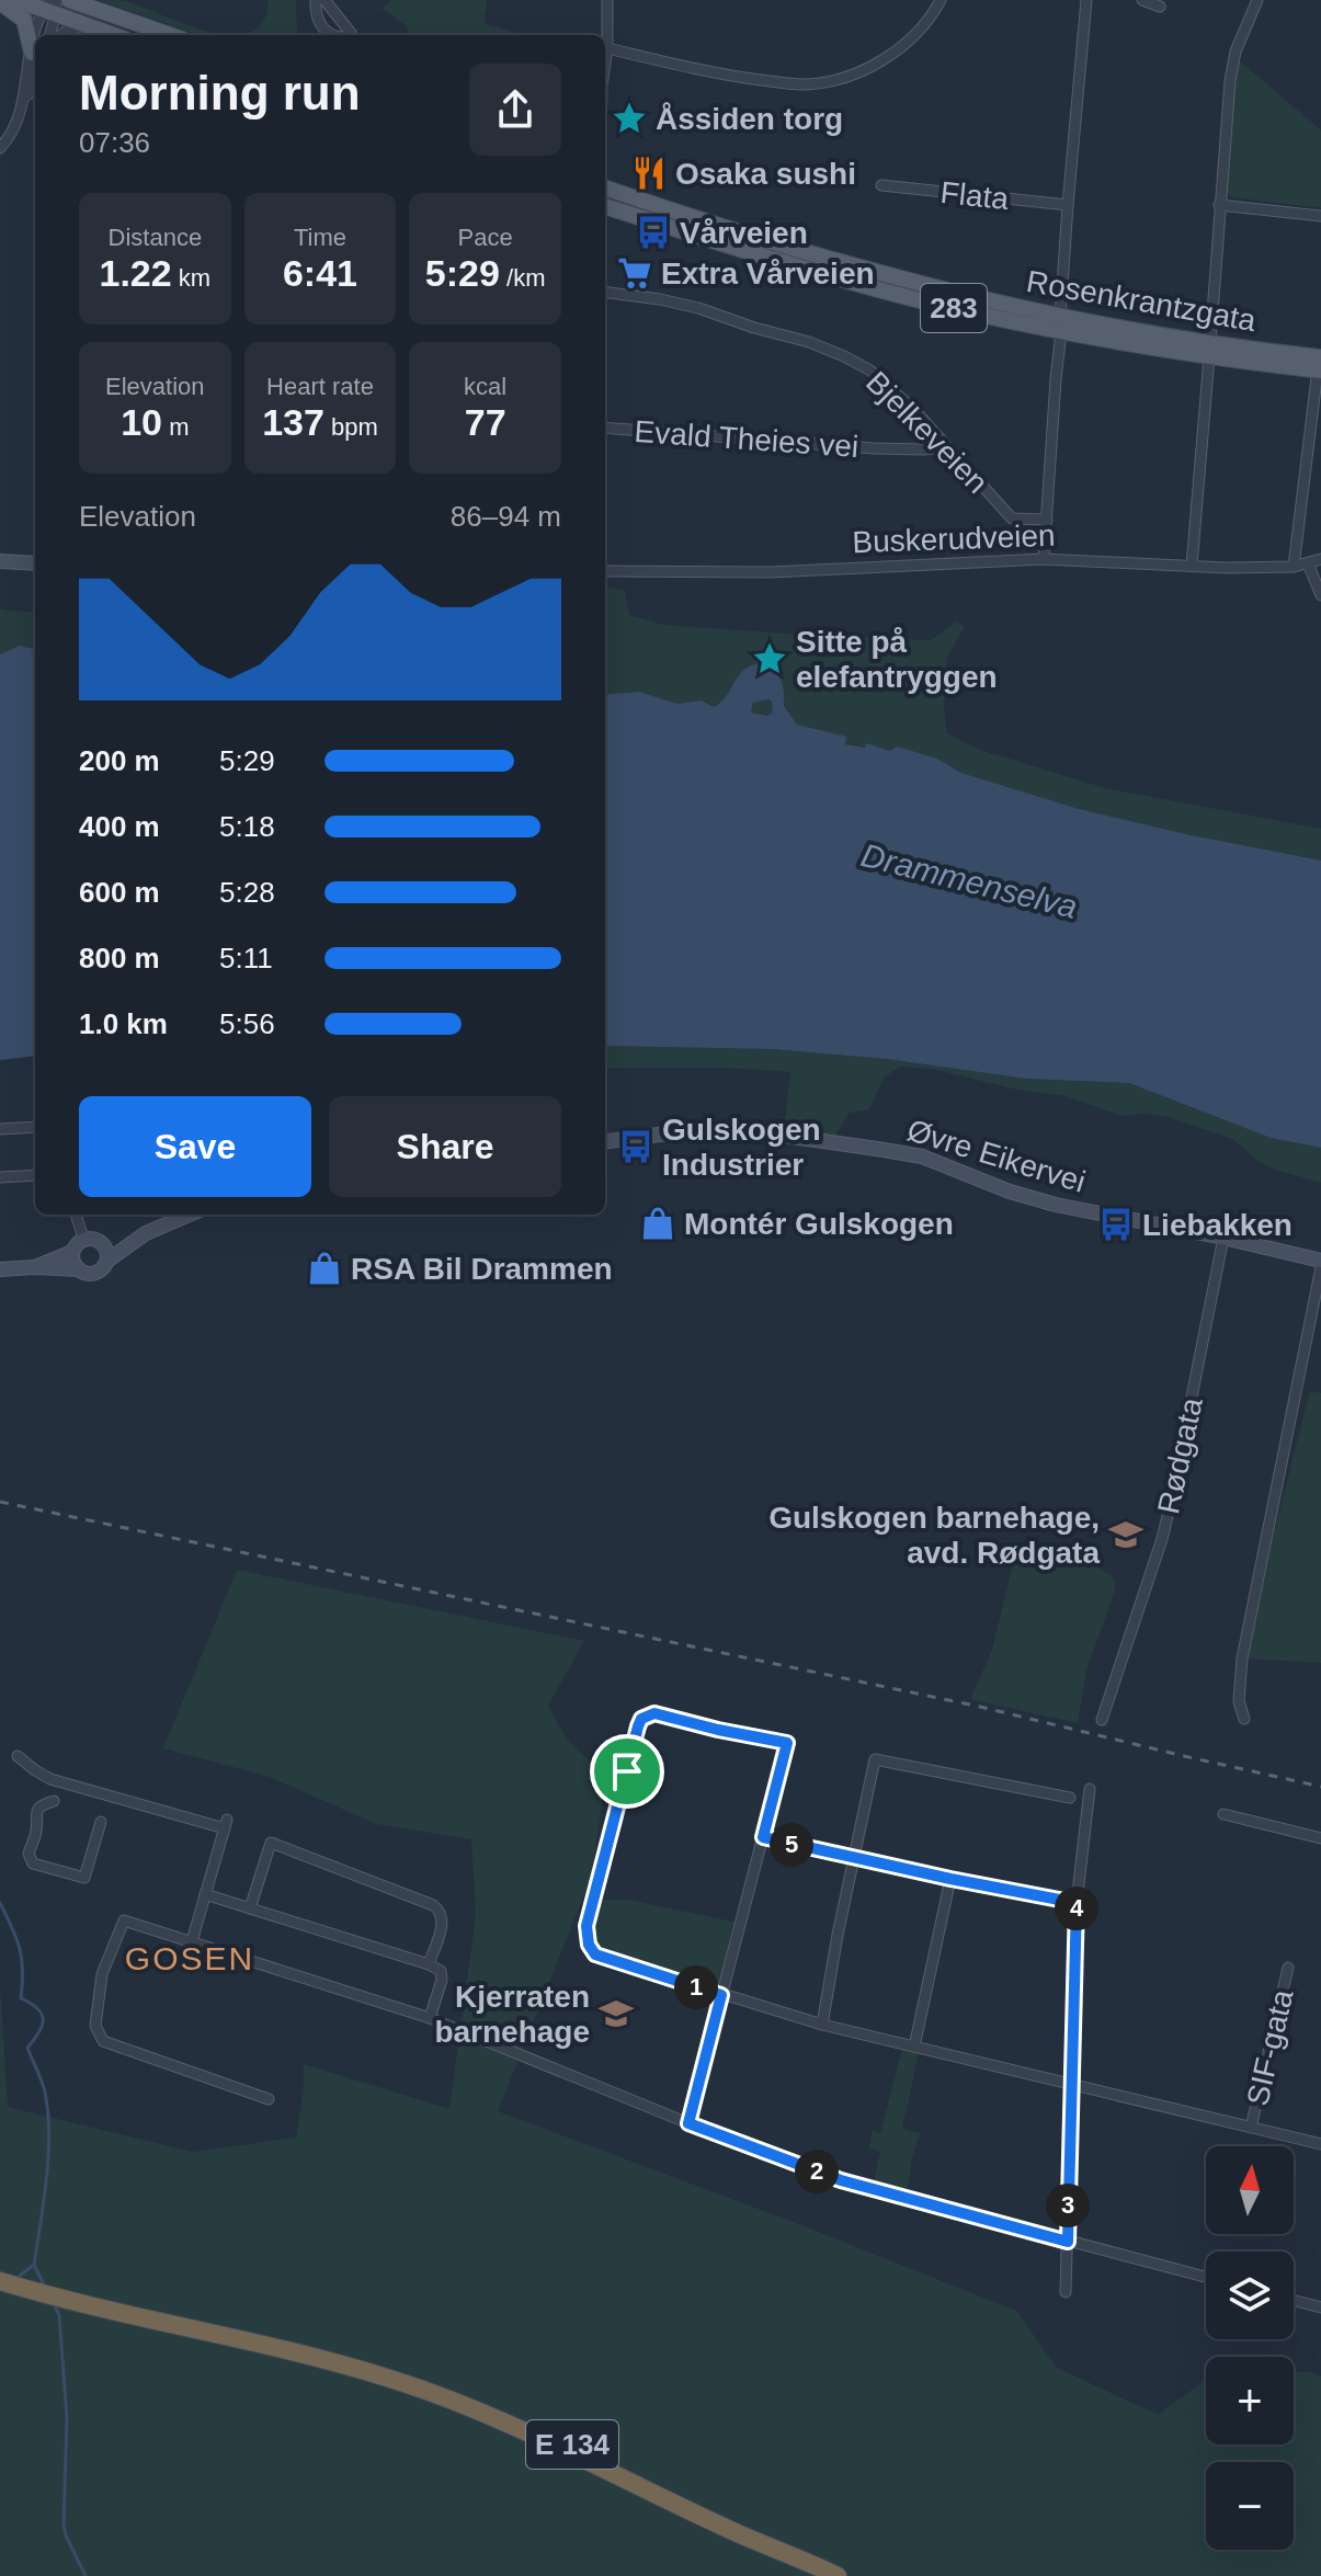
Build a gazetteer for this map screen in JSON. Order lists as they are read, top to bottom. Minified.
{"streets":{"highway":["E 134"],"main road":["Rosenkrantzgata","283","Øvre Eikervei"],"street":["Flata","Bjelkeveien","Evald Theies vei","Buskerudveien","Rødgata","SIF-gata"]},"crossings":[["Bjelkeveien","Evald Theies vei"],["Øvre Eikervei","Rødgata"]],"districts":["GOSEN"],"water":["Drammenselva"],"places":{"place":["Åssiden torg","Sitte på elefantryggen"],"restaurant":["Osaka sushi"],"bus stop":["Vårveien","Gulskogen Industrier","Liebakken"],"supermarket":["Extra Vårveien"],"shop":["Montér Gulskogen","RSA Bil Drammen"],"school or university":["Gulskogen barnehage, avd. Rødgata","Kjerraten barnehage"]},"north":"top","page":{"heading":["Morning run","07:36"],"stats":[["Distance","1.22 km"],["Time","6:41"],["Pace","5:29 /km"],["Elevation","10 m"],["Heart rate","137 bpm"],["kcal","77"]],"chart":["Elevation","86–94 m"],"list":[{"name":"200 m","note":"5:29"},{"name":"400 m","note":"5:18"},{"name":"600 m","note":"5:28"},{"name":"800 m","note":"5:11"},{"name":"1.0 km","note":"5:56"}],"buttons":["Save","Share"],"pins":["5","4","1","2","3"],"map_buttons":["+","−"]}}
